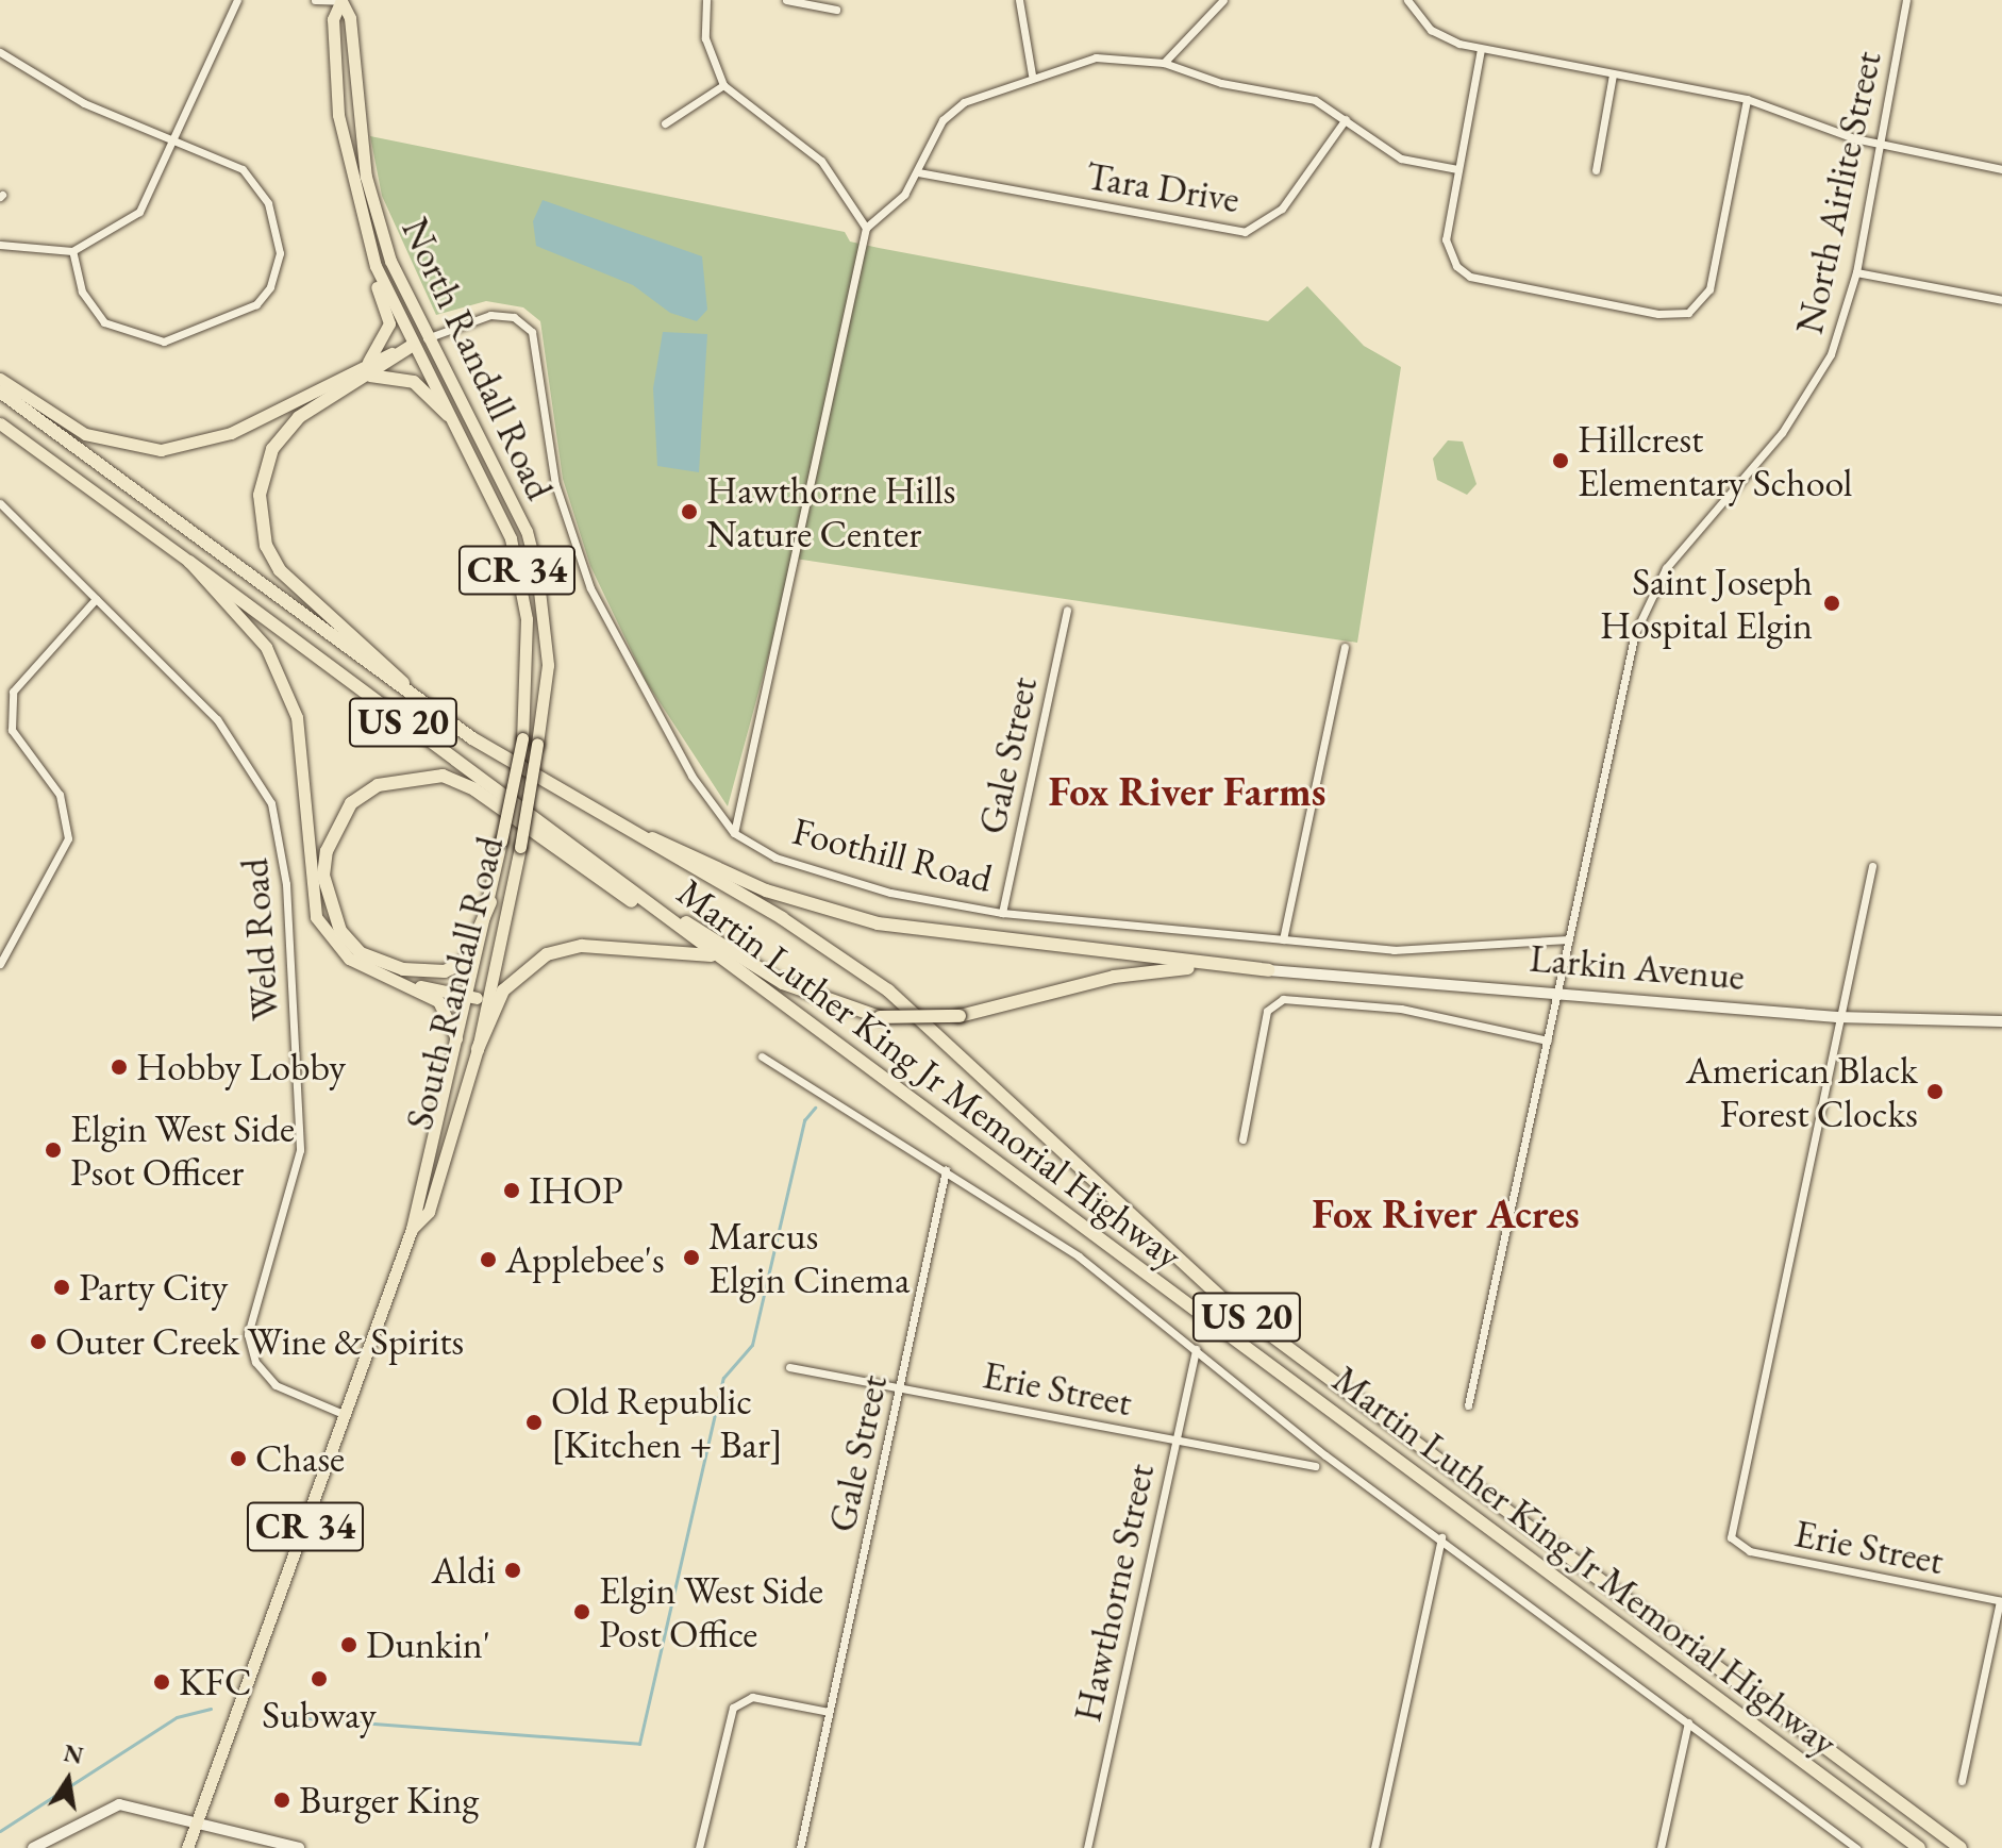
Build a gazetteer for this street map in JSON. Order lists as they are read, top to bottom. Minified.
{"streets":{"highway":["US 20","Martin Luther King Jr Memorial Highway"],"main road":["North Randall Road","CR 34","Foothill Road","Larkin Avenue","South Randall Road"],"street":["Tara Drive","North Airlite Street","Gale Street","Weld Road","Erie Street","Hawthorne Street"]},"crossings":[["North Airlite Street","Foothill Road"],["North Airlite Street","Larkin Avenue"],["North Randall Road","Foothill Road"],["North Randall Road","South Randall Road"],["US 20","Martin Luther King Jr Memorial Highway"],["Gale Street","Foothill Road"],["Gale Street","Erie Street"],["Weld Road","South Randall Road"],["Larkin Avenue","Erie Street"],["Erie Street","Hawthorne Street"]],"districts":["Fox River Farms","Fox River Acres"],"places":["Hillcrest Elementary School","Hawthorne Hills Nature Center","Saint Joseph Hospital Elgin","Hobby Lobby","American Black Forest Clocks","Elgin West Side Psot Officer","IHOP","Marcus Elgin Cinema","Applebee's","Party City","Outer Creek Wine & Spirits","Old Republic [Kitchen + Bar]","Chase","Aldi","Elgin West Side Post Office","Dunkin'","Subway","KFC","Burger King"],"north":"top"}
